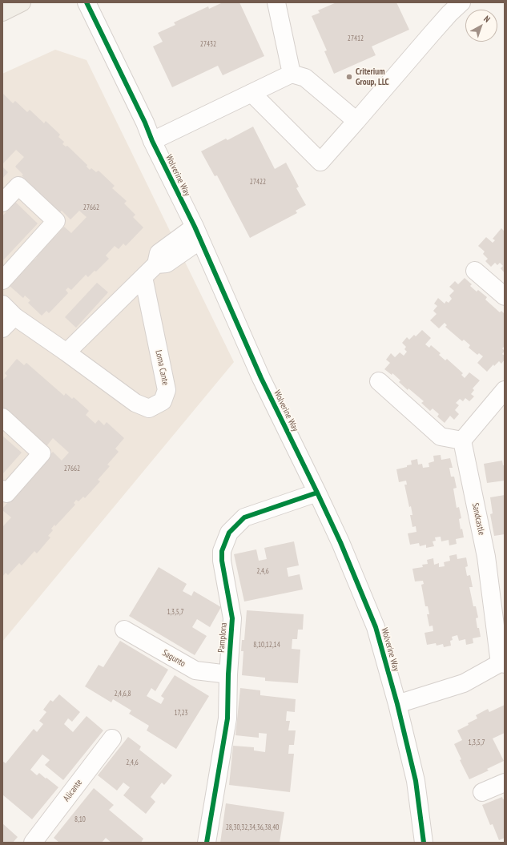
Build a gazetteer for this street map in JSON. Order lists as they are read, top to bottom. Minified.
{"streets":{"street":["Wolverine Way","Loma Cante","Sandcastle","Pamplona","Sagunto","Alicante"]},"crossings":[["Wolverine Way","Sandcastle"],["Wolverine Way","Pamplona"],["Pamplona","Sagunto"]],"places":["Criterium Group, LLC"],"house_numbers":["27412","27432","27422","27662","27662","2,4,6","1,3,5,7","8,10,12,14","2,4,6,8","17,23","1,3,5,7","2,4,6","8,10","28,30,32,34,36,38,40"],"north":"top right"}
